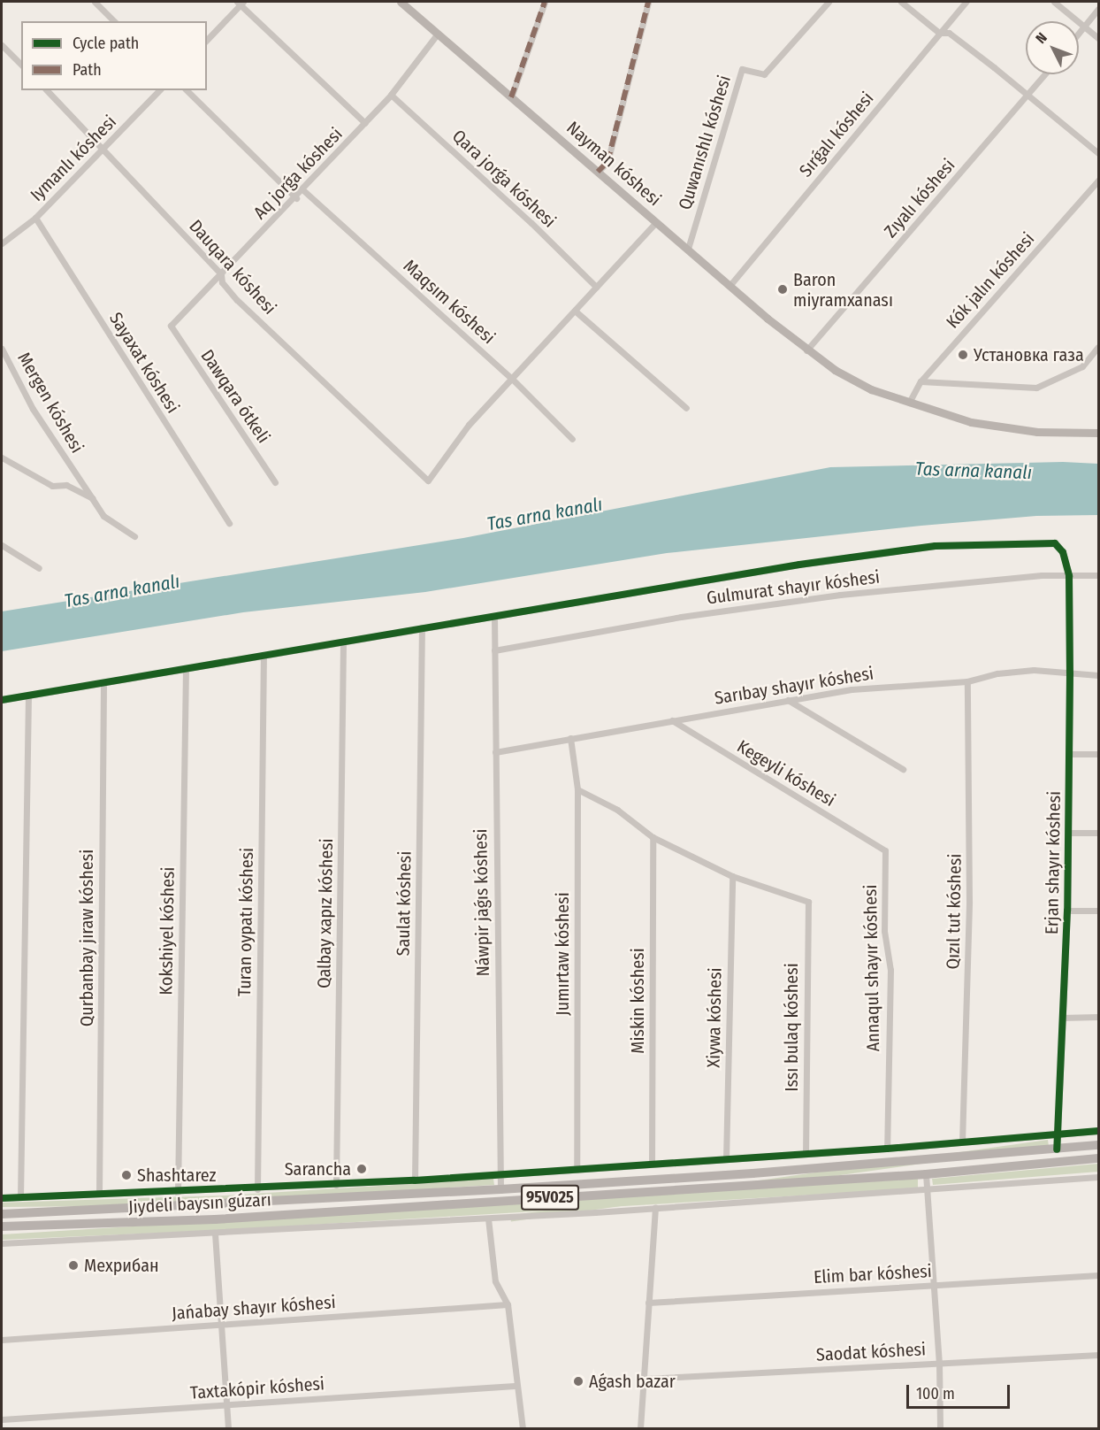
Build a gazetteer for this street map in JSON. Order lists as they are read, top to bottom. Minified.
{"streets":{"main road":["Nayman kóshesi","95V025","Jiydeli baysın gúzarı"],"street":["Sırǵalı kóshesi","Quwanıshlı kóshesi","Iymanlı kóshesi","Aq jorǵa kóshesi","Qara jorǵa kóshesi","Zıyalı kóshesi","Dauqara kóshesi","Kók jalın kóshesi","Maqsım kóshesi","Sayaxat kóshesi","Dawqara ótkeli","Mergen kóshesi","Gulmurat shayır kóshesi","Sarıbay shayır kóshesi","Kegeyli kóshesi","Erjan shayır kóshesi","Náwpir jaǵıs kóshesi","Saulat kóshesi","Qızıl tut kóshesi","Qalbay xapız kóshesi","Turan oypatı kóshesi","Kokshiyel kóshesi","Qurbanbay jıraw kóshesi","Jumırtaw kóshesi","Annaqul shayır kóshesi","Miskin kóshesi","Xiywa kóshesi","Issı bulaq kóshesi","Elim bar kóshesi","Jańabay shayır kóshesi","Saodat kóshesi","Taxtakópir kóshesi"]},"crossings":[["Sırǵalı kóshesi","Nayman kóshesi"],["Quwanıshlı kóshesi","Nayman kóshesi"],["Iymanlı kóshesi","Dauqara kóshesi"],["Iymanlı kóshesi","Sayaxat kóshesi"],["Nayman kóshesi","Aq jorǵa kóshesi"],["Nayman kóshesi","Zıyalı kóshesi"],["Nayman kóshesi","Kók jalın kóshesi"],["Aq jorǵa kóshesi","Qara jorǵa kóshesi"],["Aq jorǵa kóshesi","Dauqara kóshesi"],["Aq jorǵa kóshesi","Maqsım kóshesi"],["Aq jorǵa kóshesi","Dawqara ótkeli"],["Dauqara kóshesi","Maqsım kóshesi"],["Gulmurat shayır kóshesi","Erjan shayır kóshesi"],["Gulmurat shayır kóshesi","Náwpir jaǵıs kóshesi"],["Sarıbay shayır kóshesi","Kegeyli kóshesi"],["Sarıbay shayır kóshesi","Erjan shayır kóshesi"],["Sarıbay shayır kóshesi","Náwpir jaǵıs kóshesi"],["Sarıbay shayır kóshesi","Qızıl tut kóshesi"],["Sarıbay shayır kóshesi","Jumırtaw kóshesi"],["Kegeyli kóshesi","Annaqul shayır kóshesi"],["Erjan shayır kóshesi","Náwpir jaǵıs kóshesi"],["Erjan shayır kóshesi","Saulat kóshesi"],["Erjan shayır kóshesi","Qalbay xapız kóshesi"],["Erjan shayır kóshesi","Turan oypatı kóshesi"],["Erjan shayır kóshesi","Kokshiyel kóshesi"],["Erjan shayır kóshesi","Qurbanbay jıraw kóshesi"],["Erjan shayır kóshesi","Jiydeli baysın gúzarı"],["Náwpir jaǵıs kóshesi","Jiydeli baysın gúzarı"],["Xiywa kóshesi","Issı bulaq kóshesi"]],"water":["Tas arna kanalı"],"places":["Baron miyramxanası","Установка газа","Sarancha","Shashtarez","Мехрибан","Aǵash bazar"],"legend":["Cycle path","Path"],"scale_bar":"100 m","north":"top left"}
